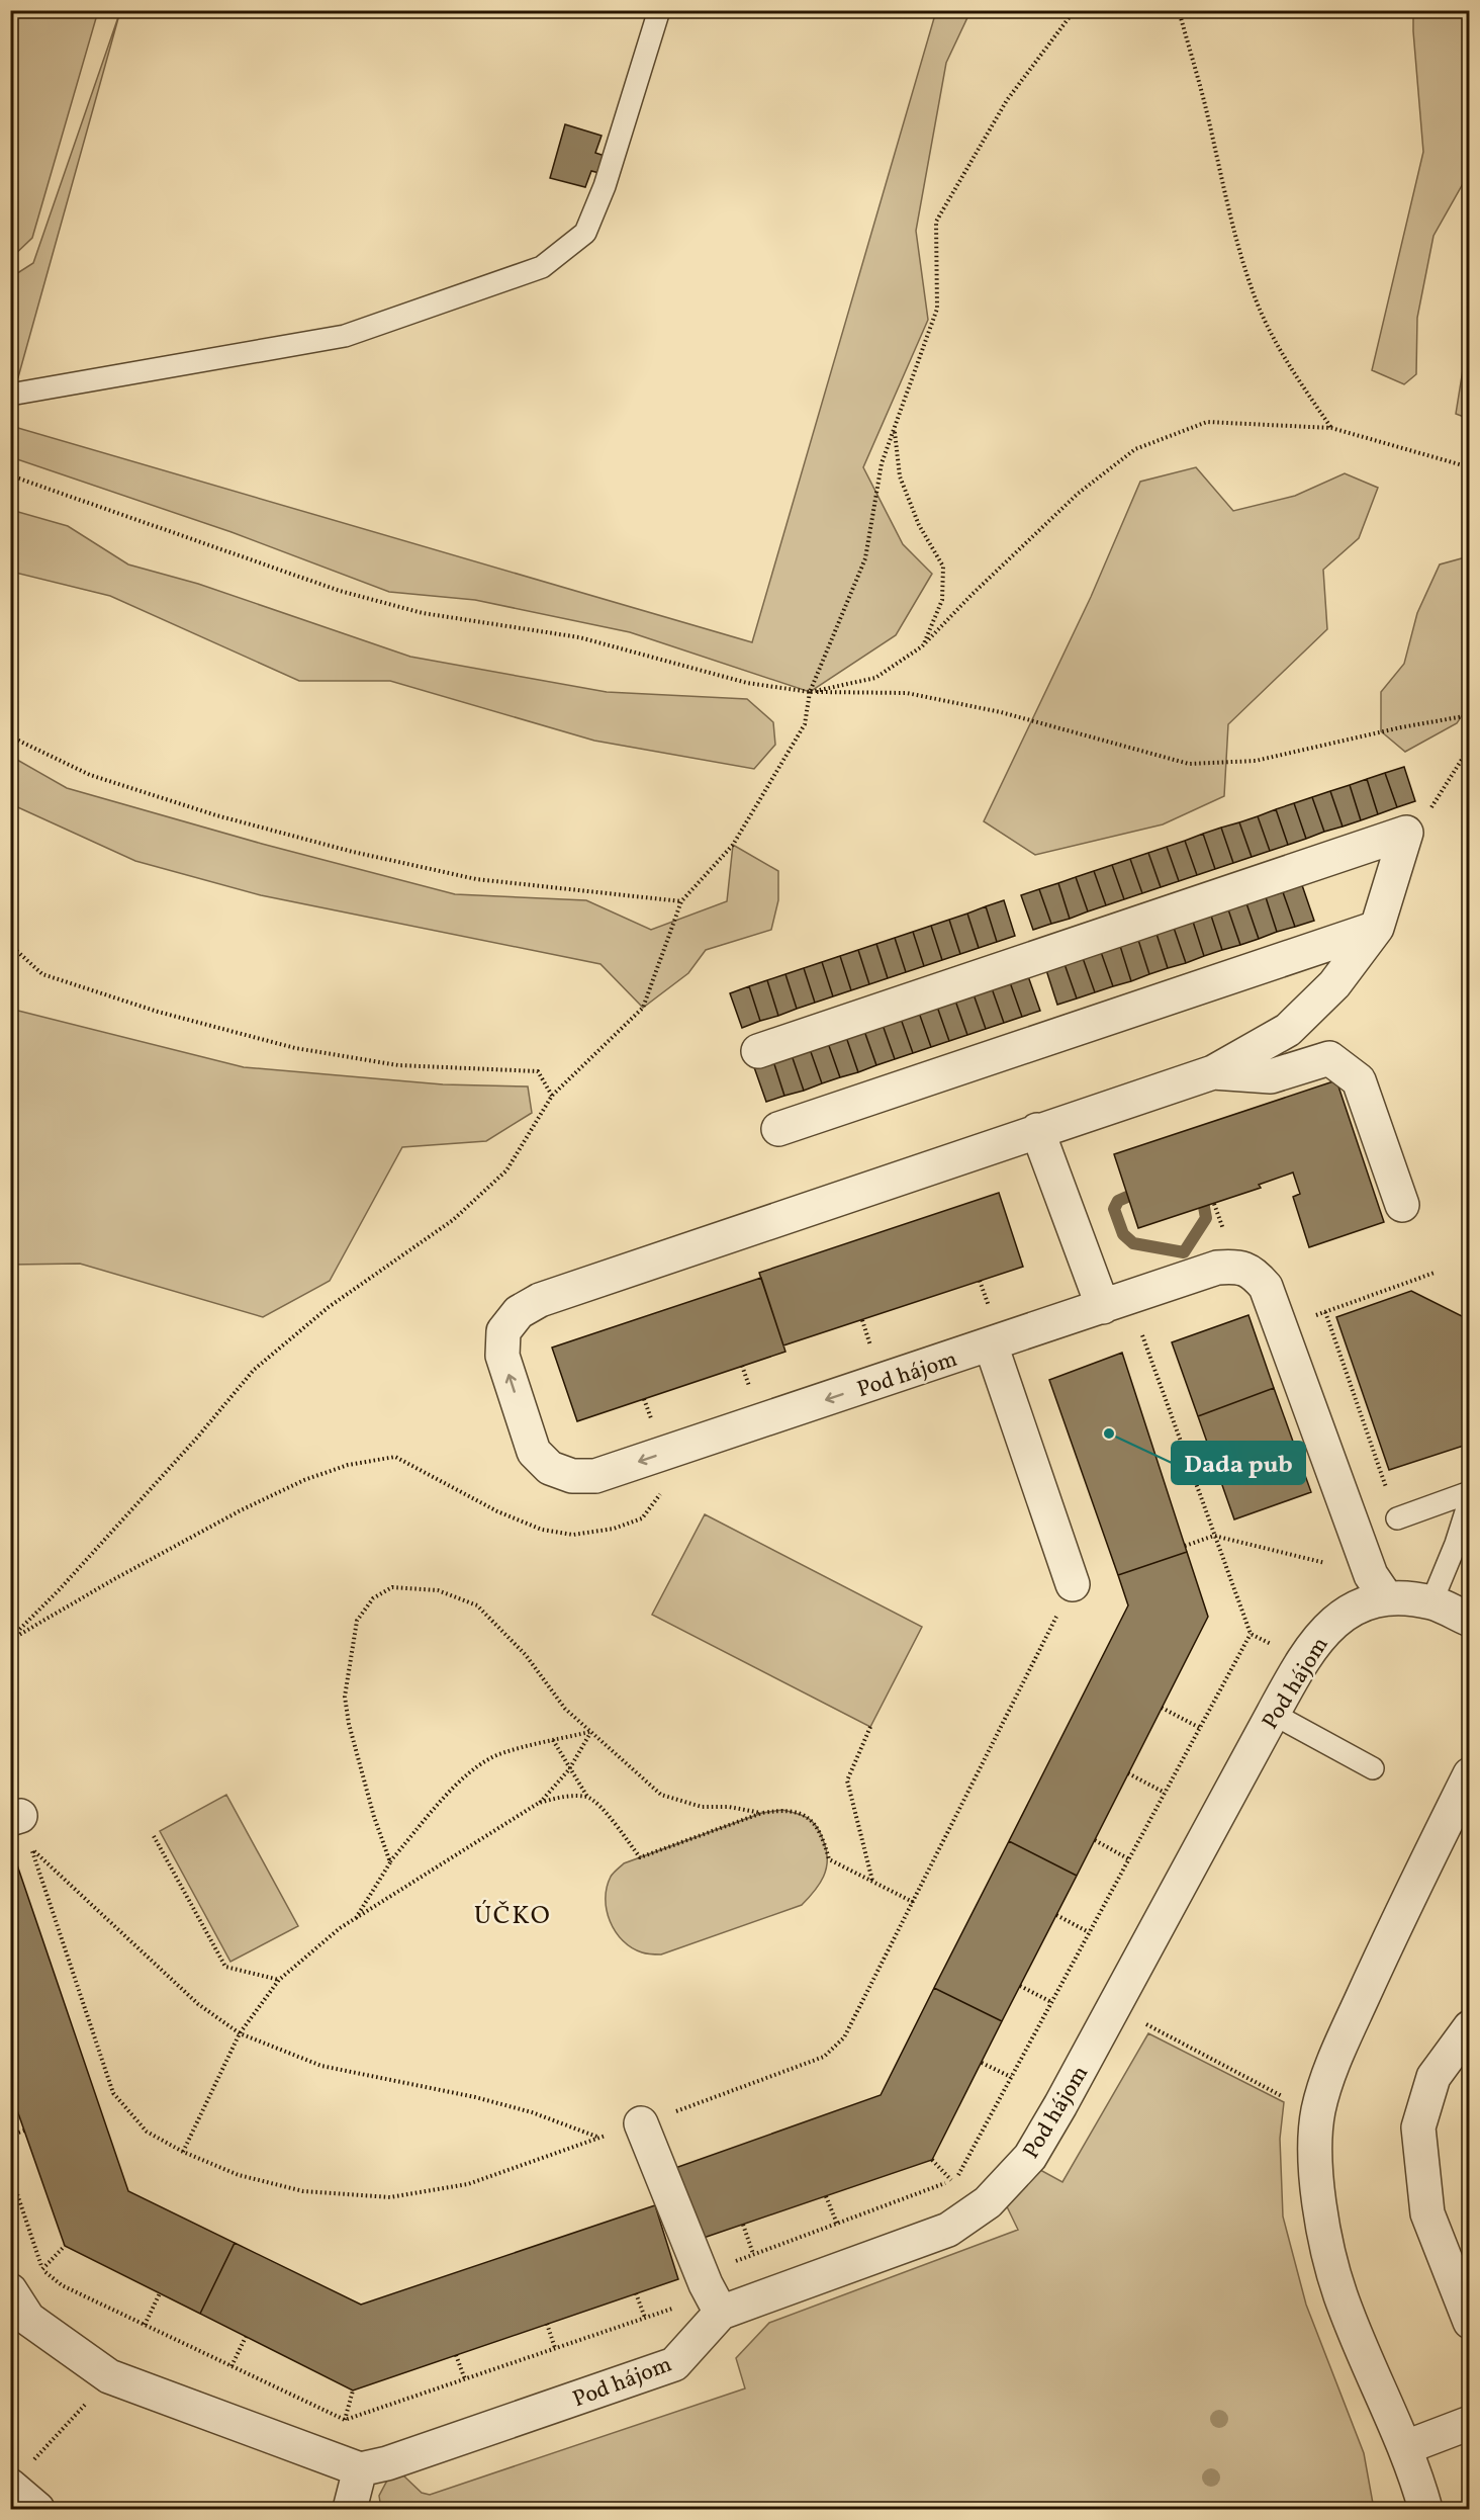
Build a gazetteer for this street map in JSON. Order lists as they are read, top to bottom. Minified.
{"streets":{"street":["Pod hájom"]},"districts":["ÚČKO"],"places":["Dada pub"]}
